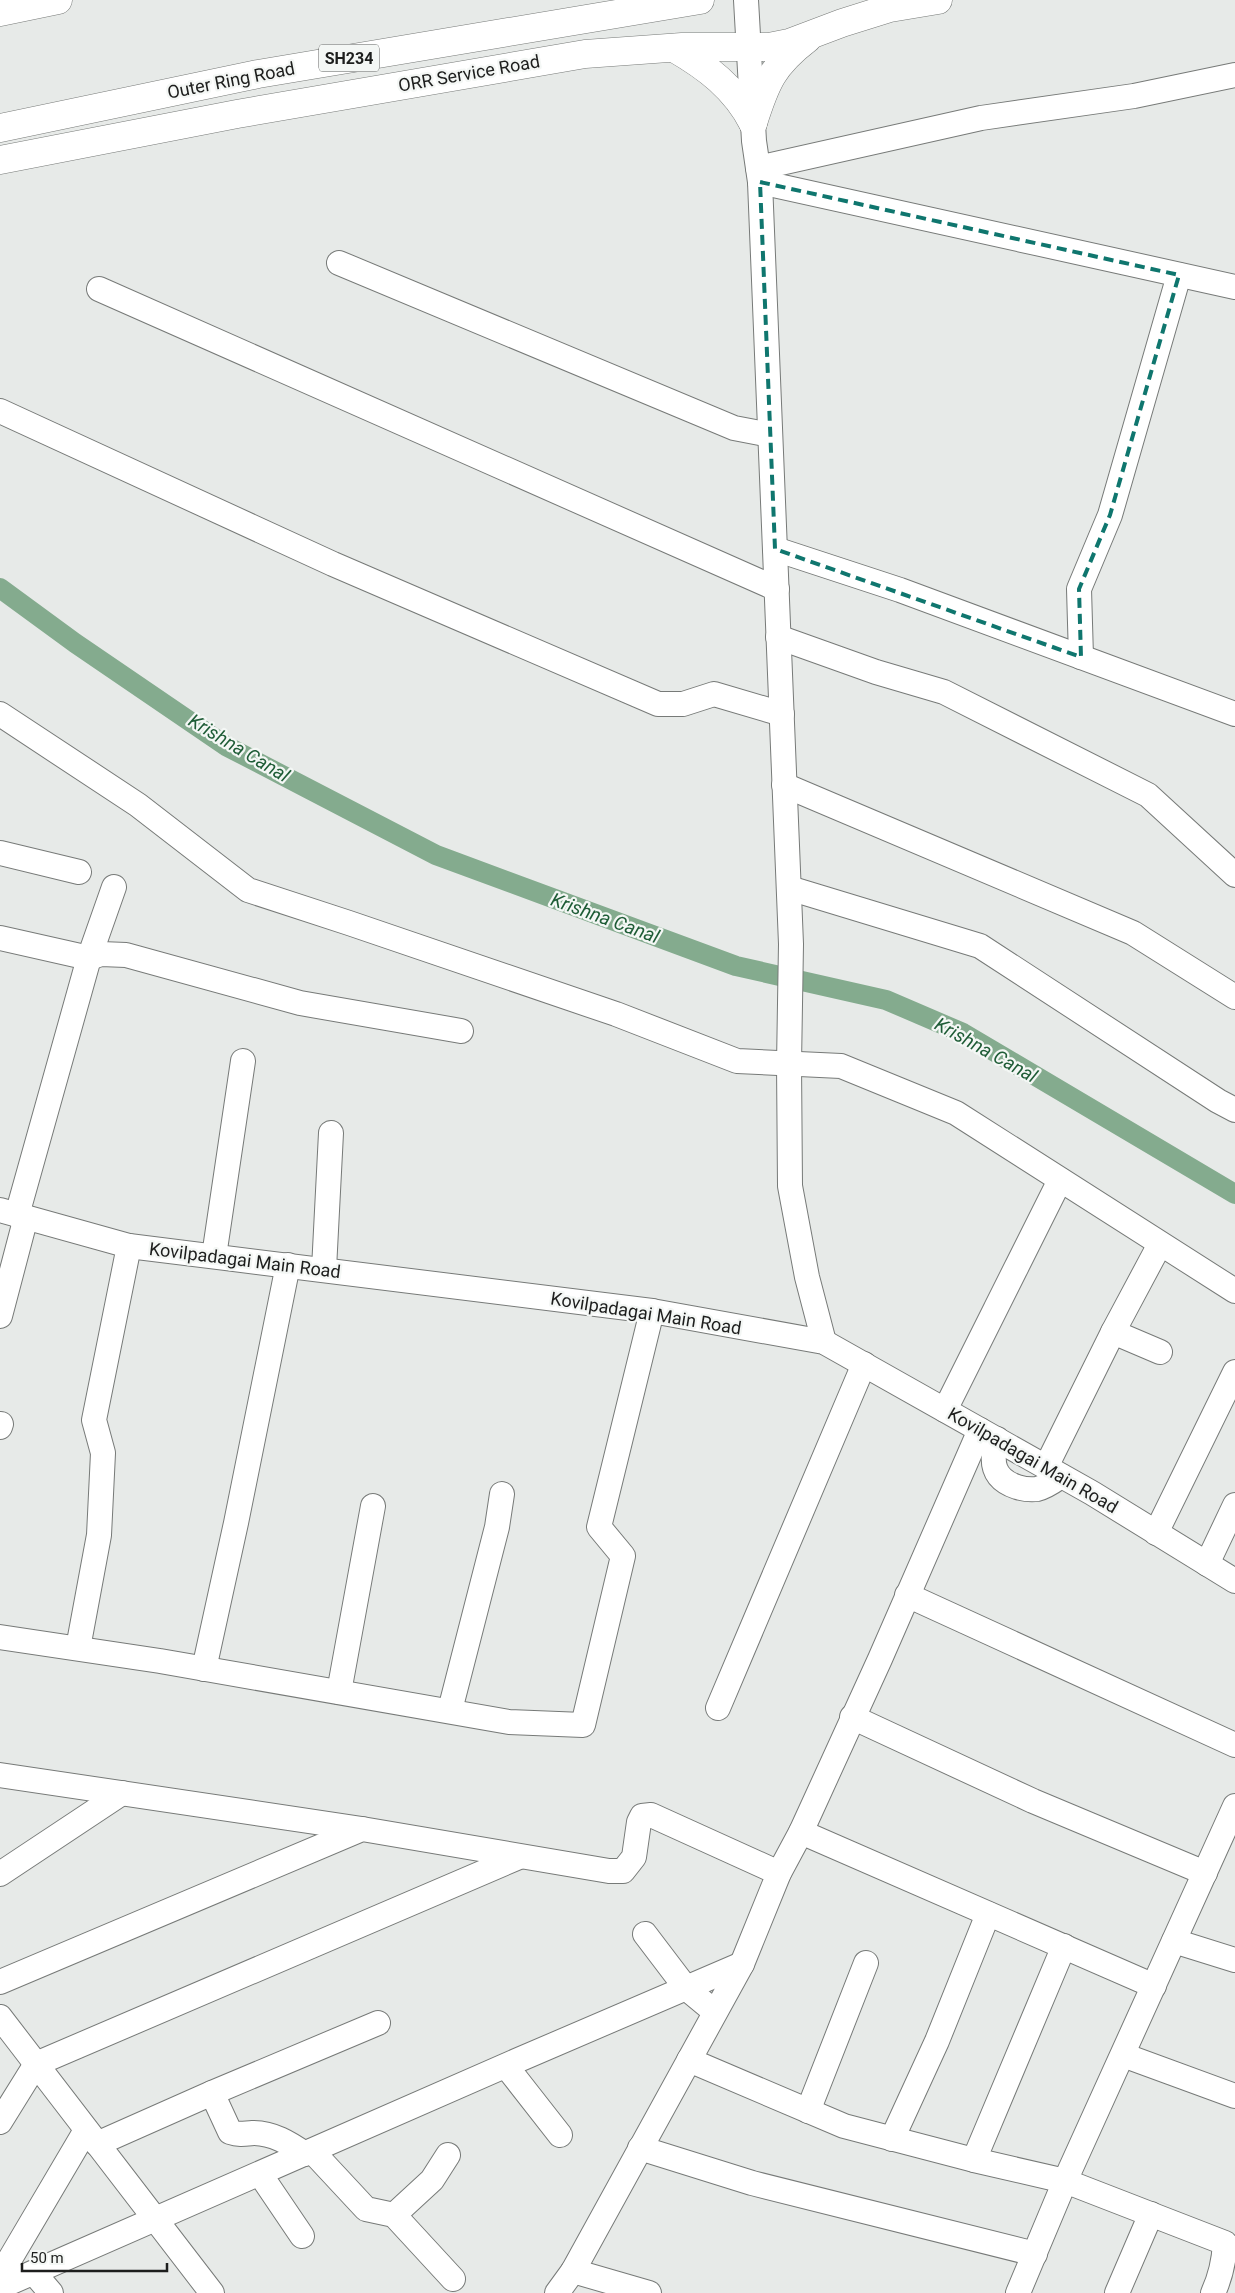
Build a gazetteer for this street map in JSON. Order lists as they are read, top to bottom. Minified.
{"streets":{"main road":["SH234","ORR Service Road","Outer Ring Road"],"street":["Kovilpadagai Main Road"]},"water":["Krishna Canal"],"scale_bar":"50 m"}
